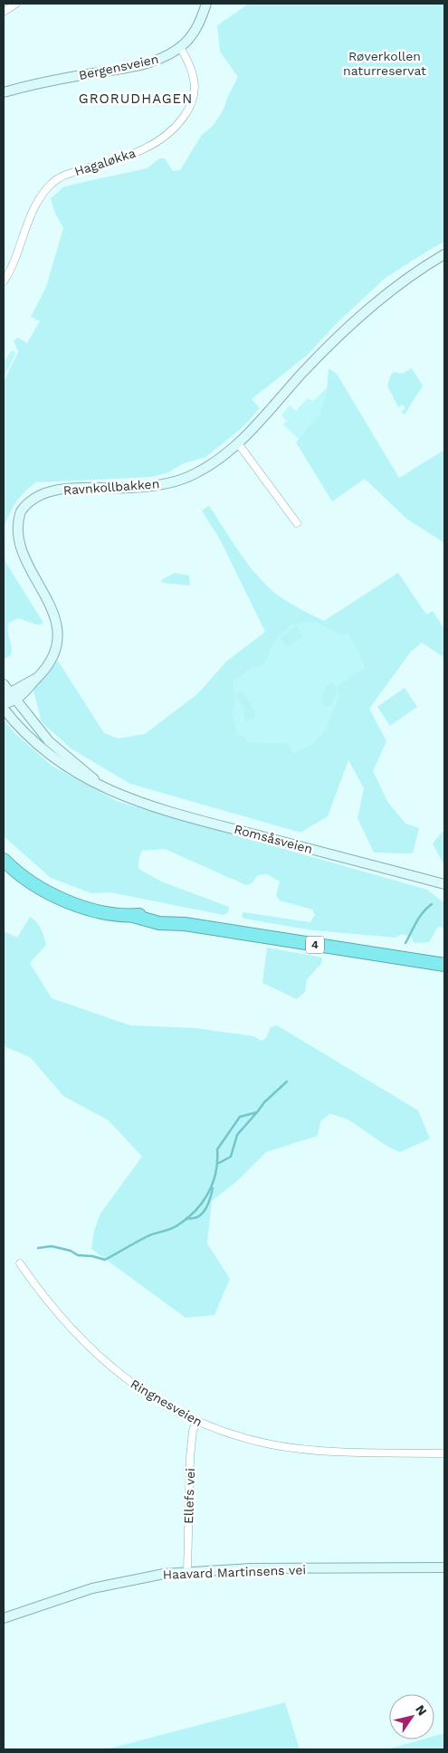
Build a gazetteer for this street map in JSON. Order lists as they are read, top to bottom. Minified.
{"streets":{"highway":["4"],"street":["Bergensveien","Hagaløkka","Ravnkollbakken","Romsåsveien","Ringnesveien","Ellefs vei","Haavard Martinsens vei"]},"crossings":[["Bergensveien","Hagaløkka"],["Ravnkollbakken","Romsåsveien"],["Ringnesveien","Ellefs vei"],["Ellefs vei","Haavard Martinsens vei"]],"districts":["GRORUDHAGEN"],"parks":["Røverkollen naturreservat"],"north":"top right"}
